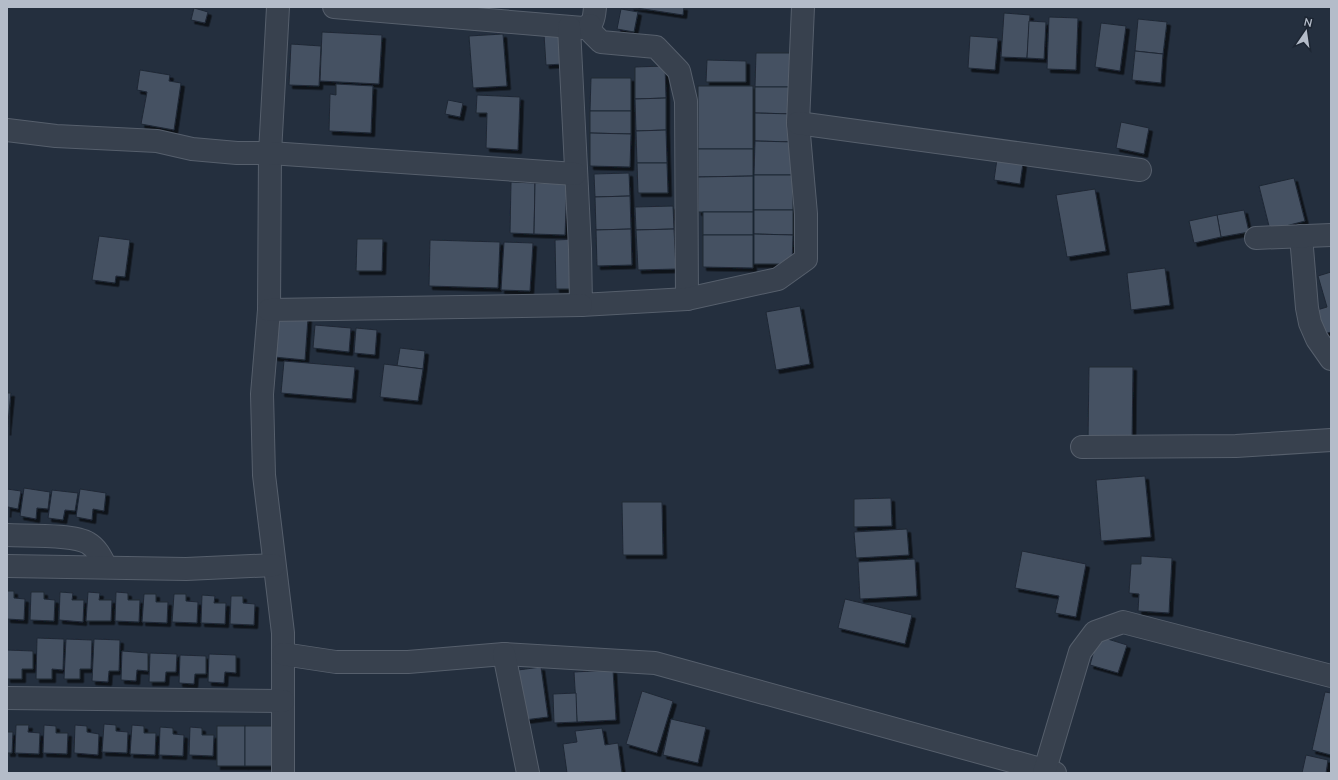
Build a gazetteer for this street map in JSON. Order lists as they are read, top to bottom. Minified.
{"north":"top"}
